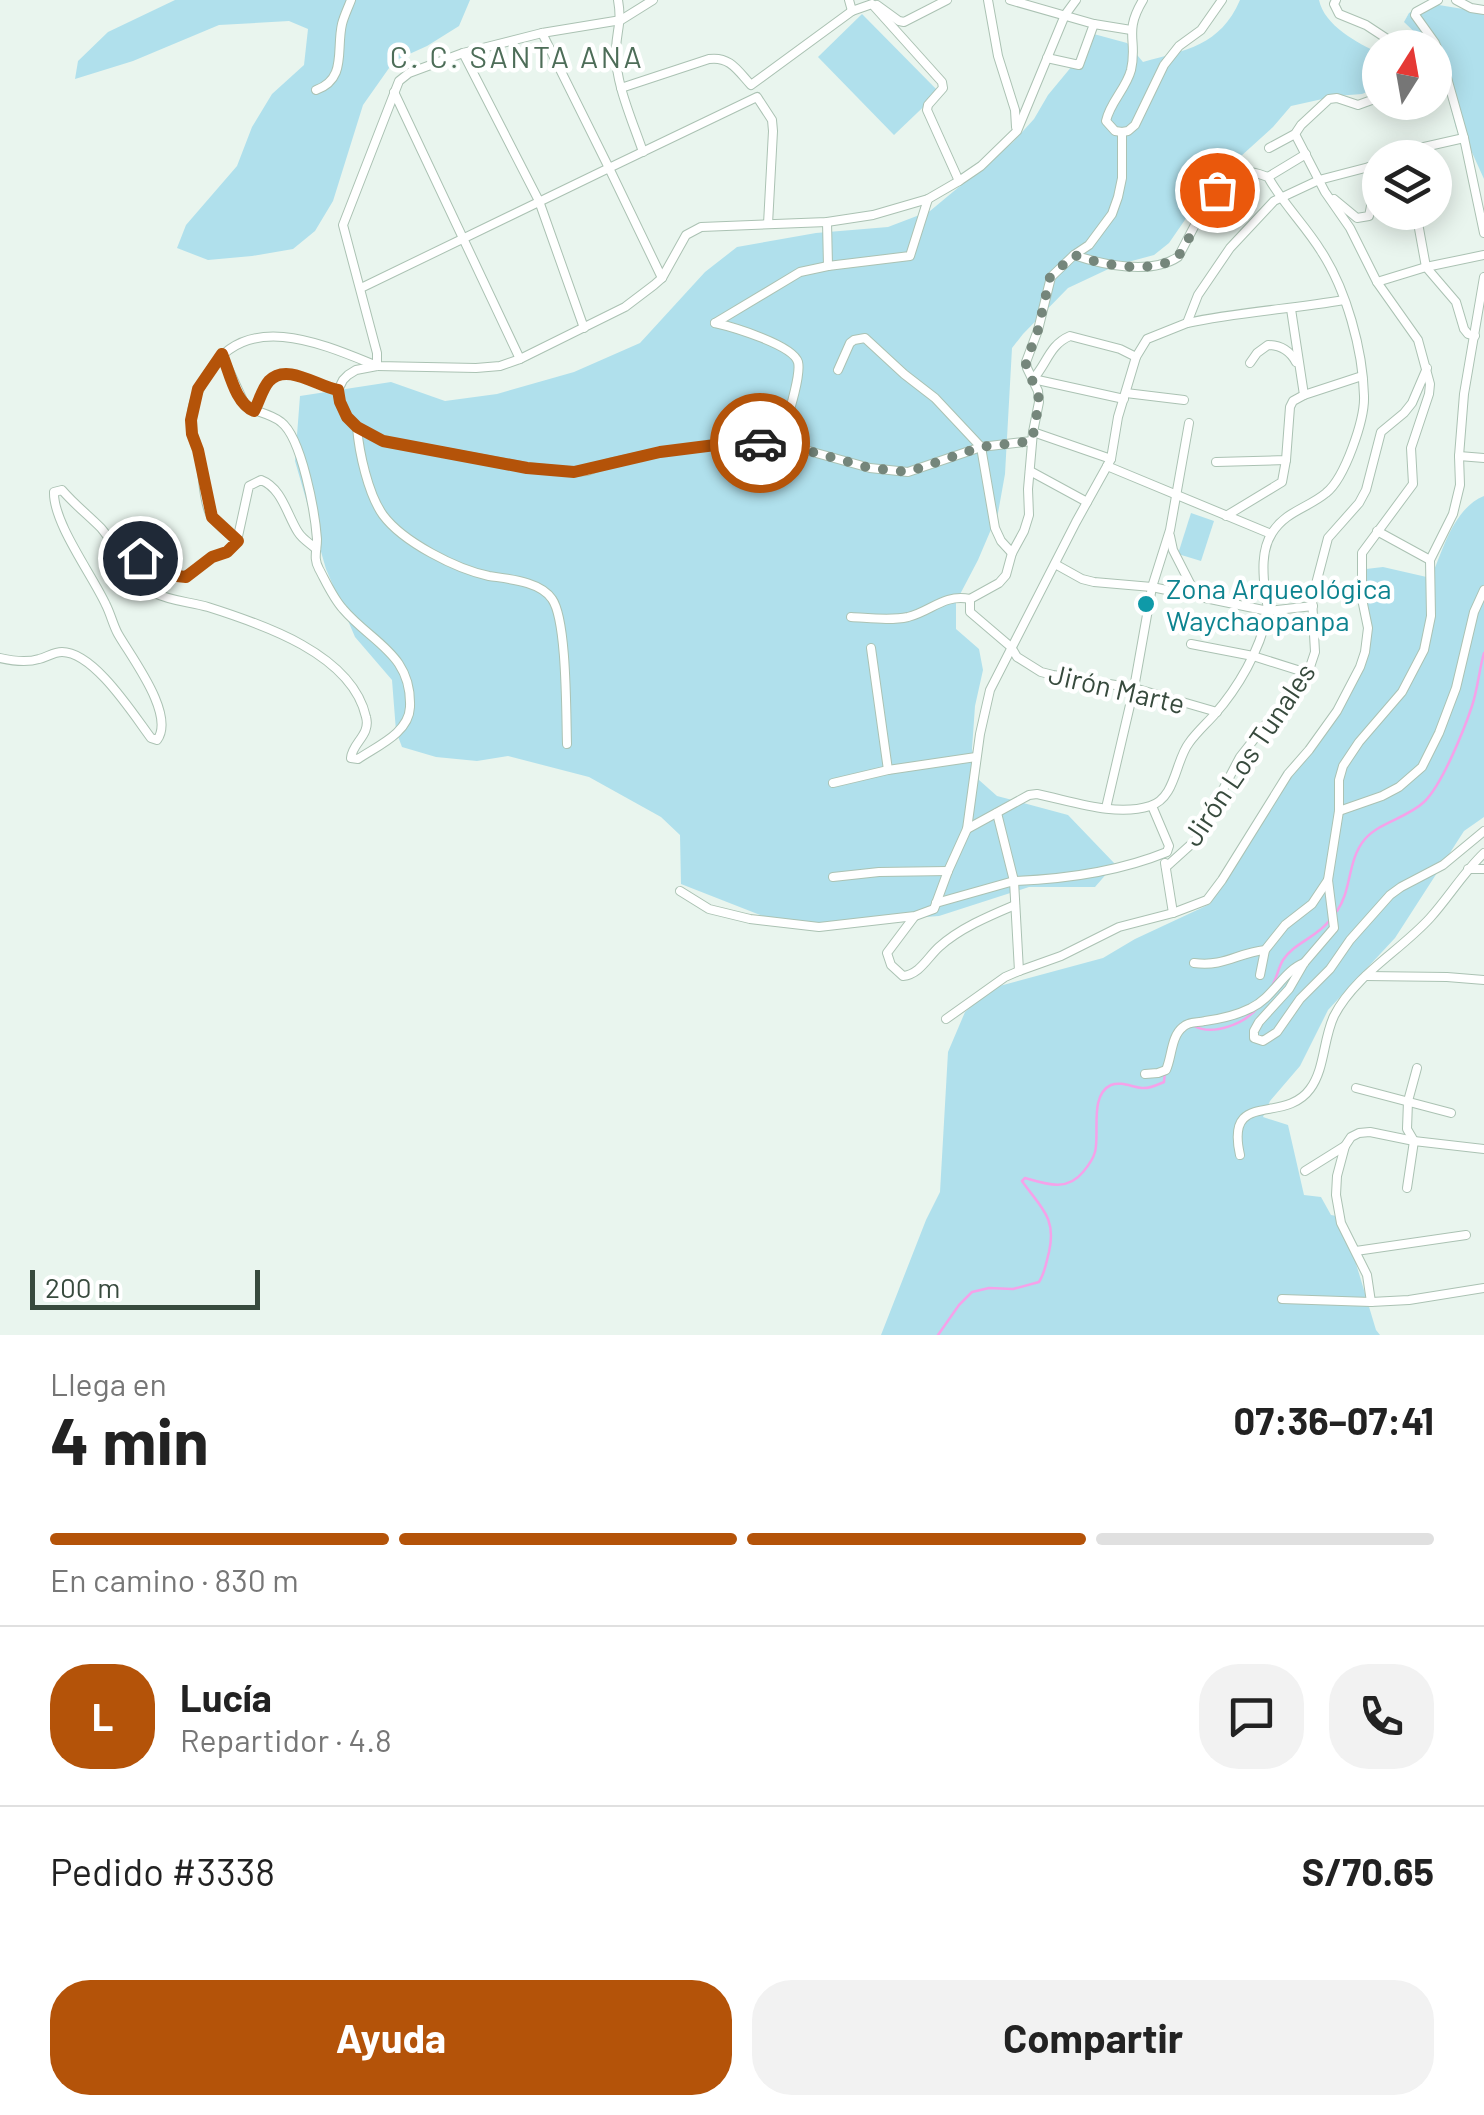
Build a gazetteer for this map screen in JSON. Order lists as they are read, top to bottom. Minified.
{"streets":{"street":["Jirón Marte","Jirón Los Tunales"]},"districts":["C. C. SANTA ANA"],"places":["Zona Arqueológica Waychaopanpa"],"scale_bar":"200 m","north":"top","page":{"scale":"200 m","heading":["4 min","Llega en","07:36–07:41"],"panel":["Lucía","Repartidor · 4.8","Pedido #3338","S/70.65"],"bar":"En camino · 830 m","round":"L","buttons":["Ayuda","Compartir"]}}
